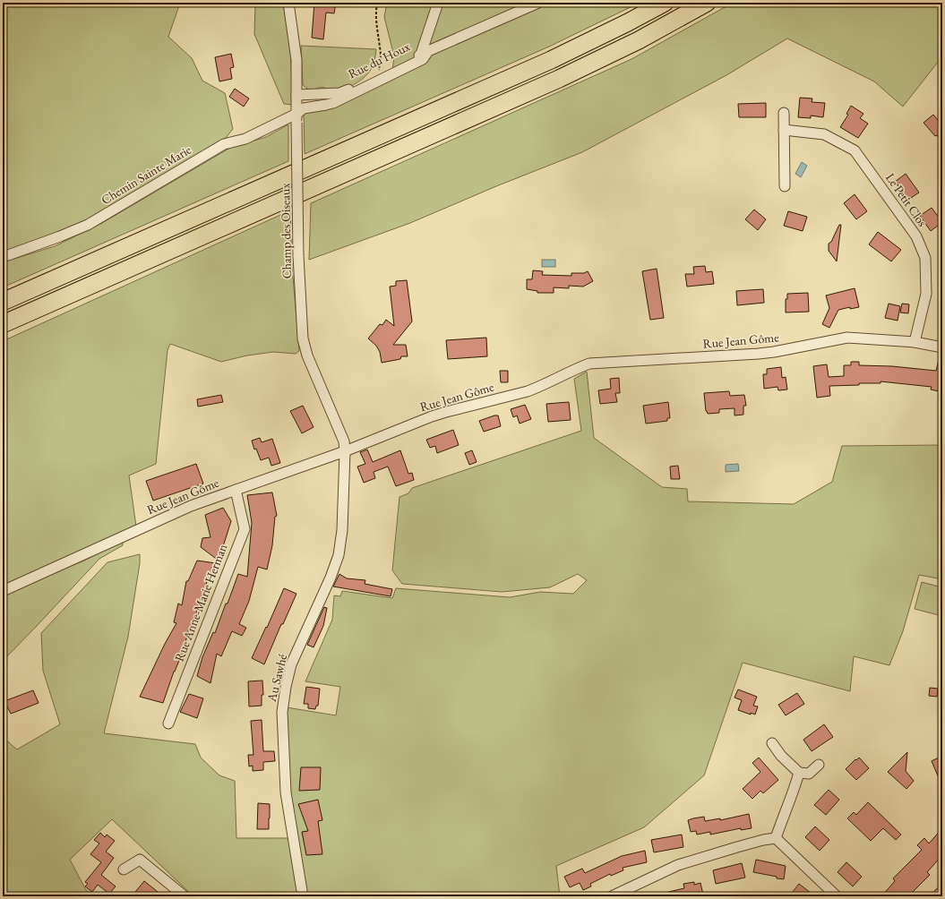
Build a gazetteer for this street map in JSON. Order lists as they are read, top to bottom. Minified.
{"streets":{"street":["Rue du Houx","Chemin Sainte Marie","Le Petit Clos","Champ des Oiseaux","Rue Jean Gôme","Rue Anne-Marie Herman","Au Sawhé"]},"crossings":[["Rue du Houx","Champ des Oiseaux"],["Chemin Sainte Marie","Champ des Oiseaux"],["Le Petit Clos","Rue Jean Gôme"],["Champ des Oiseaux","Rue Jean Gôme"],["Champ des Oiseaux","Au Sawhé"],["Rue Jean Gôme","Rue Anne-Marie Herman"],["Rue Jean Gôme","Au Sawhé"]]}
